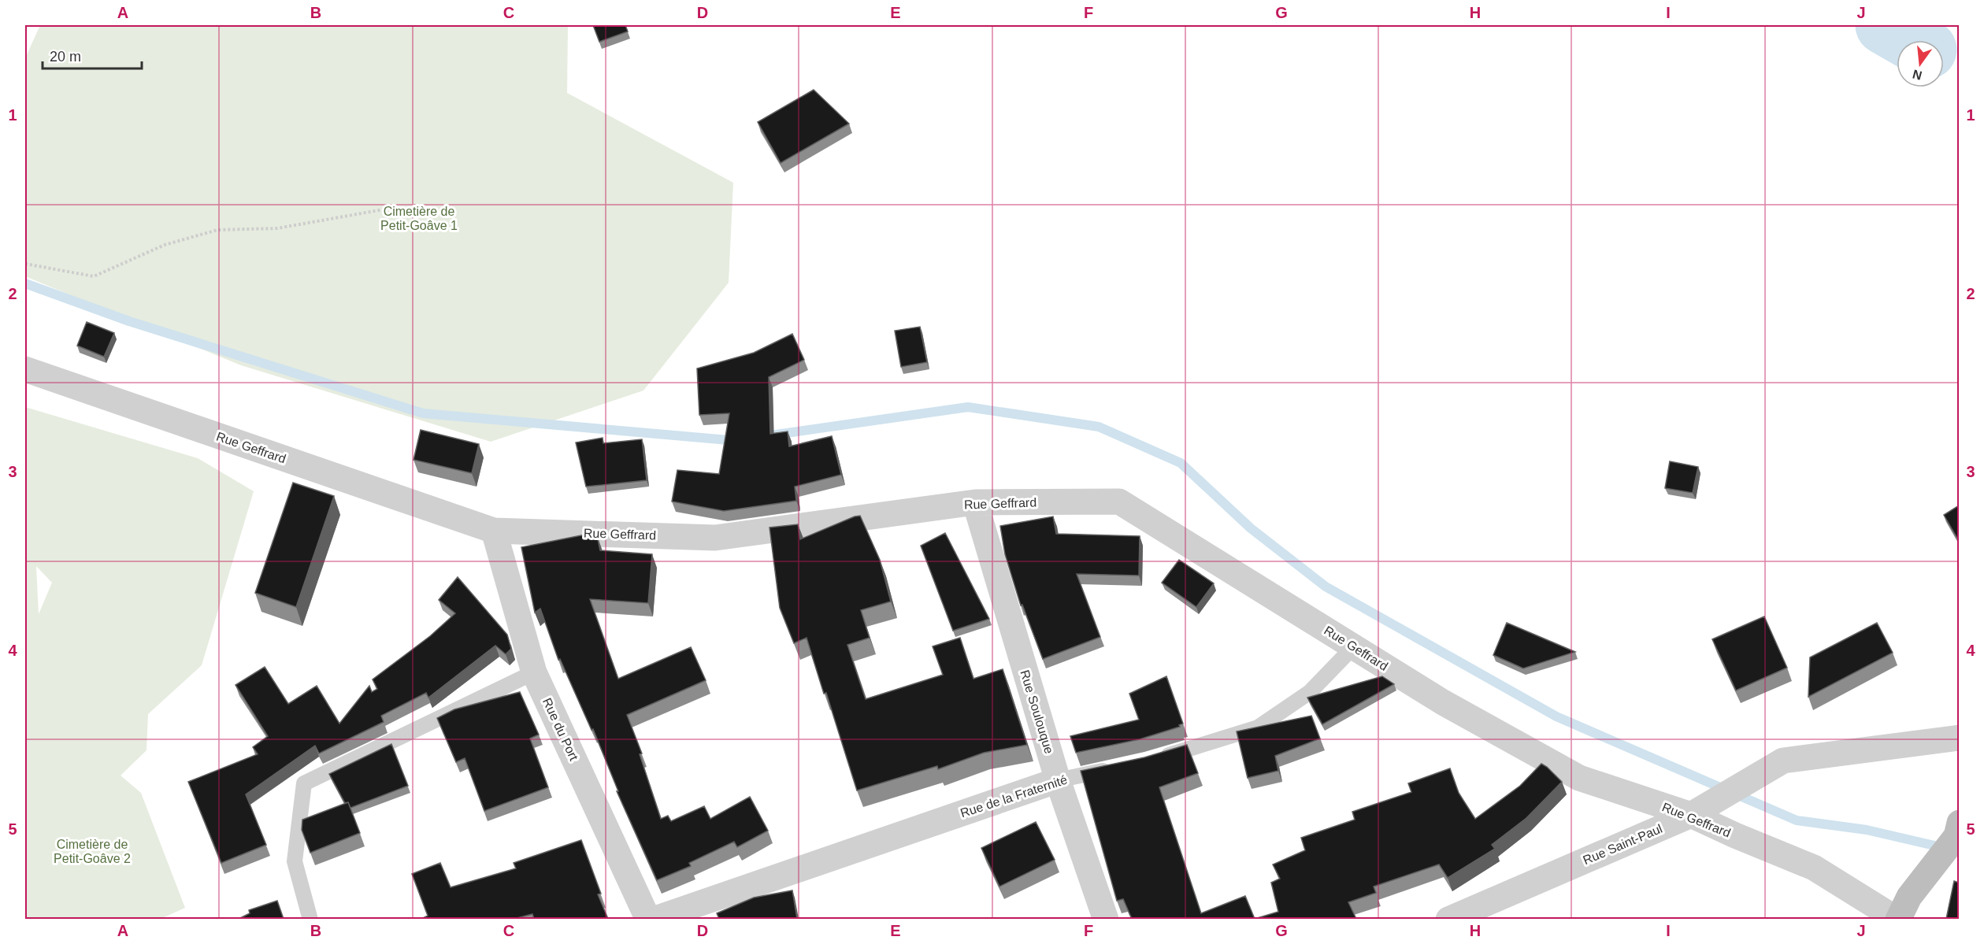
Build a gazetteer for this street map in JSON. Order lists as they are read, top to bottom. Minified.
{"streets":{"street":["Rue Geffrard","Rue Soulouque","Rue du Port","Rue de la Fraternité","Rue Saint-Paul"]},"crossings":[["Rue Geffrard","Rue Soulouque"],["Rue Geffrard","Rue du Port"],["Rue Geffrard","Rue Saint-Paul"],["Rue Soulouque","Rue de la Fraternité"]],"parks":["Cimetière de Petit-Goâve 1","Cimetière de Petit-Goâve 2"],"scale_bar":"20 m","north":"bottom","grid":{"columns":["A","B","C","D","E","F","G","H","I","J"],"rows":["1","2","3","4","5"]}}
